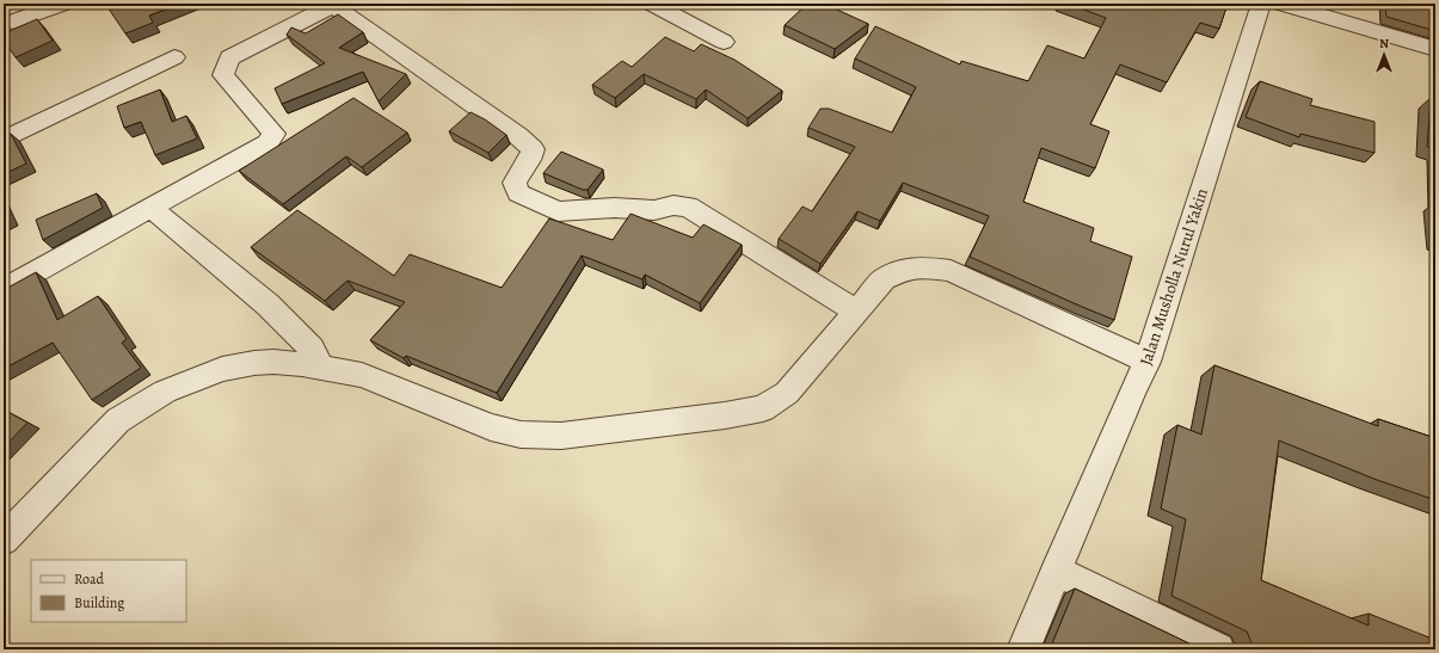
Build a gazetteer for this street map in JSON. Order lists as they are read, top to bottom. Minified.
{"streets":{"street":["Jalan Musholla Nurul Yakin"]},"legend":["Road","Building"],"north":"top"}
